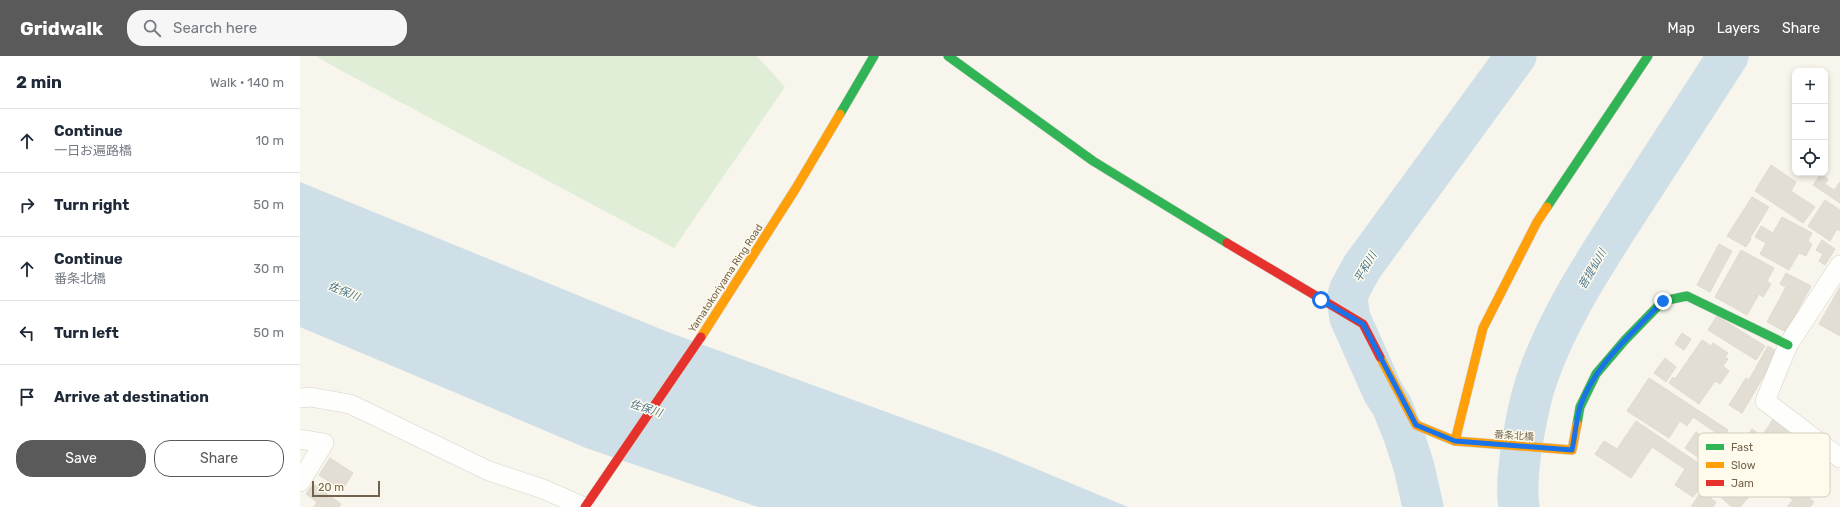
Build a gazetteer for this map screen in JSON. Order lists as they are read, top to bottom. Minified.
{"streets":{"street":["Yamatokoriyama Ring Road","番条北橋"]},"water":["平和川","菩提仙川","佐保川"],"legend":["Fast","Slow","Jam"],"scale_bar":"20 m","page":{"header":"Gridwalk","search":"Search here","nav":["Map","Layers","Share"],"heading":["2 min","Walk · 140 m"],"map_buttons":["+","−"],"list":[["Continue","一日お遍路橋","10 m"],["Turn right","50 m"],["Continue","番条北橋","30 m"],["Turn left","50 m"],"Arrive at destination"],"buttons":["Save","Share"],"scale":"20 m"}}
